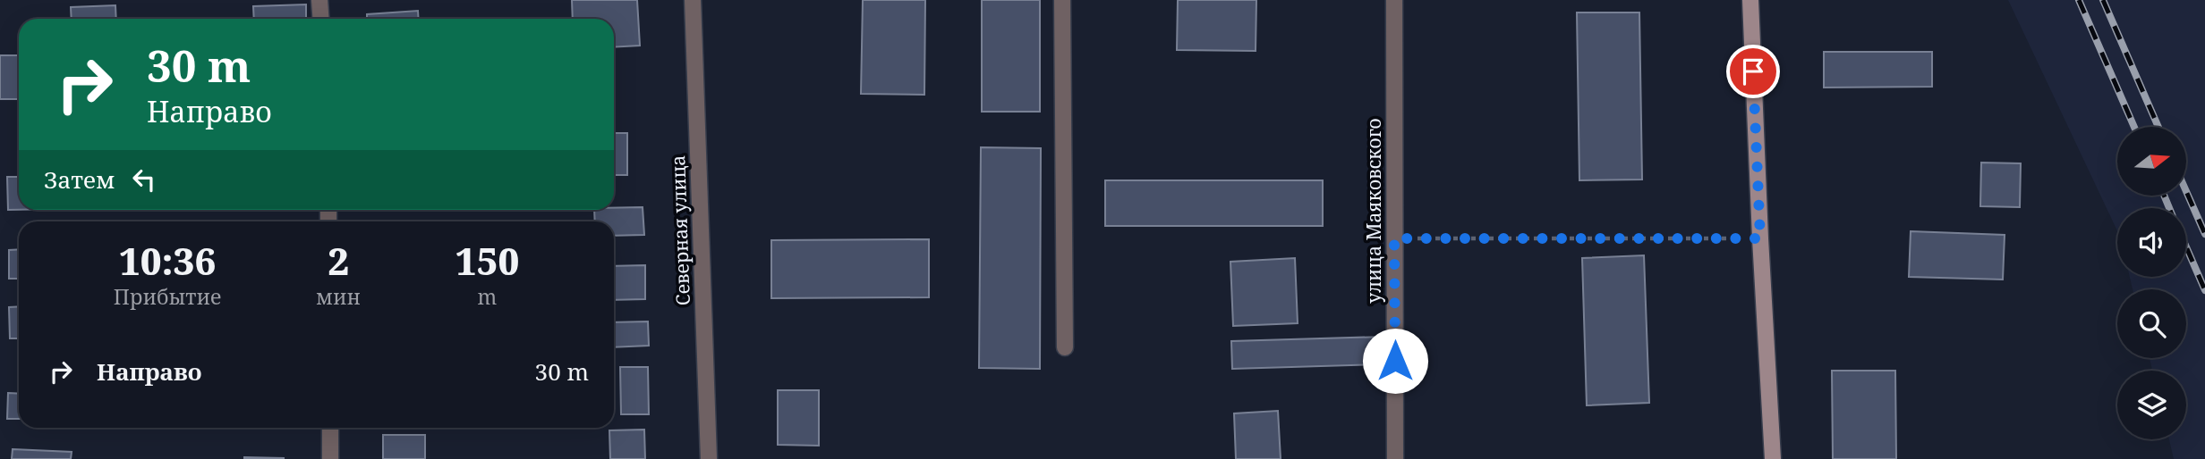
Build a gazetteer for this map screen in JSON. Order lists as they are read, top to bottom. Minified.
{"streets":{"street":["улица Маяковского","Северная улица"]},"north":"right","page":{"turn":["30 m","Направо"],"then":"Затем","eta":["10:36","Прибытие","2","мин","150","m"],"list":[{"name":"Направо","value":"30 m"}]}}
